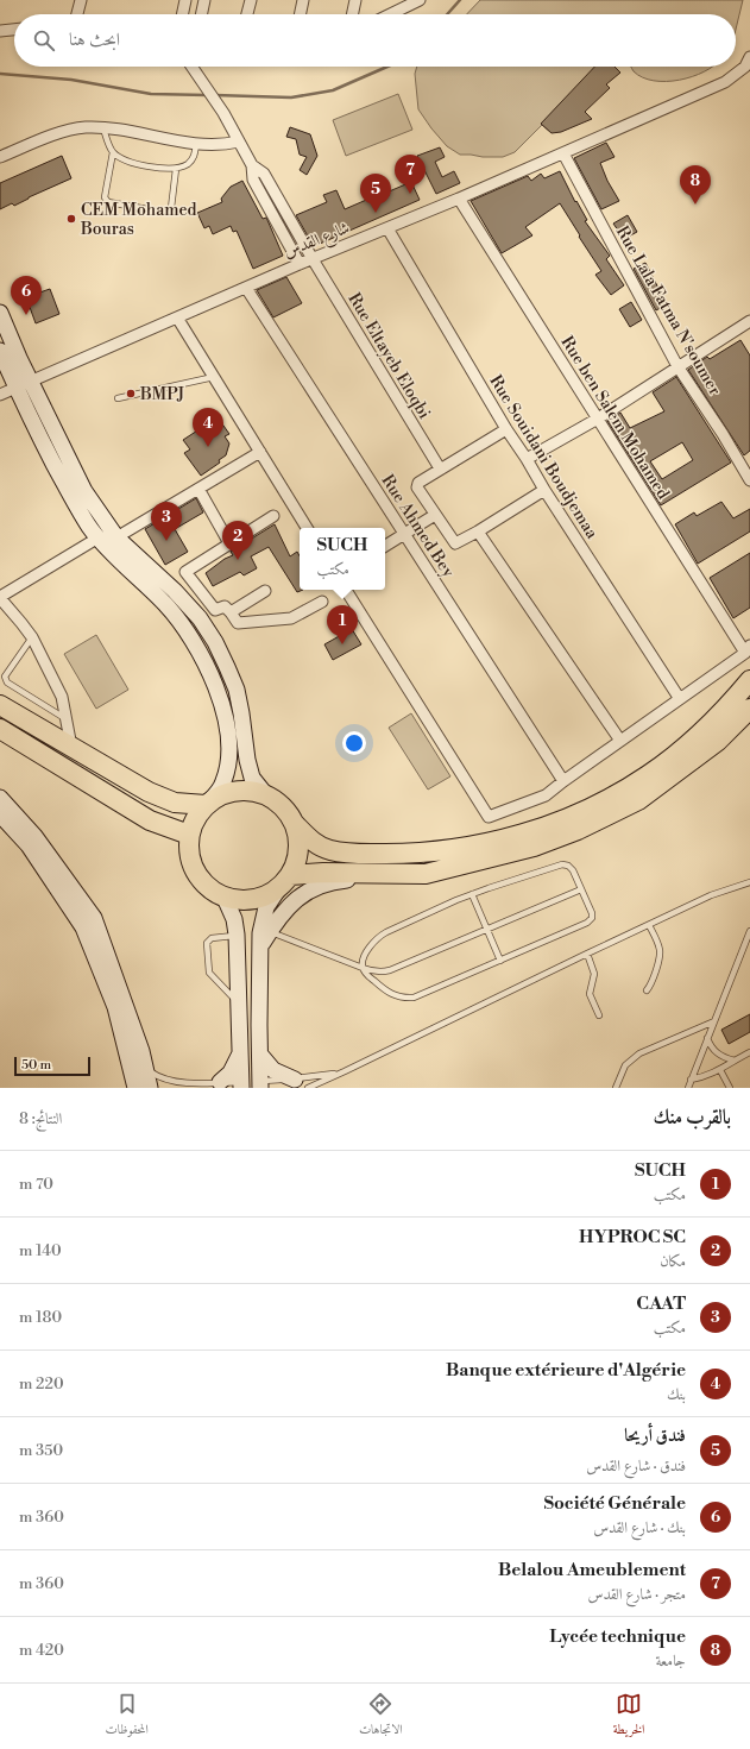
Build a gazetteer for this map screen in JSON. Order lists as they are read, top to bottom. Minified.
{"streets":{"street":["شارع القدس","Rue Lala Fatma N'soumer","Rue Eltayeb Eloqbi","Rue ben Salem Mohamed","Rue Souidani Boudjemaa","Rue Ahmed Bey"]},"crossings":[["شارع القدس","Rue Lala Fatma N'soumer"],["شارع القدس","Rue Eltayeb Eloqbi"],["شارع القدس","Rue ben Salem Mohamed"],["شارع القدس","Rue Souidani Boudjemaa"],["شارع القدس","Rue Ahmed Bey"]],"places":["CEM Mohamed Bouras","BMPJ"],"scale_bar":"50 m","page":{"search":"ابحث هنا","pins":["7","8","5","6","4","3","2","1"],"popup":["SUCH","مكتب"],"scale":"50 m","heading":["بالقرب منك","النتائج: 8"],"list":[{"mark":"1","name":"SUCH","note":"مكتب","value":"70 m"},{"mark":"2","name":"HYPROC SC","note":"مكان","value":"140 m"},{"mark":"3","name":"CAAT","note":"مكتب","value":"180 m"},{"mark":"4","name":"Banque extérieure d'Algérie","note":"بنك","value":"220 m"},{"mark":"5","name":"فندق أريحا","note":"فندق · شارع القدس","value":"350 m"},{"mark":"6","name":"Société Générale","note":"بنك · شارع القدس","value":"360 m"},{"mark":"7","name":"Belalou Ameublement","note":"متجر · شارع القدس","value":"360 m"},{"mark":"8","name":"Lycée technique","note":"جامعة","value":"420 m"}],"nav":["الخريطة","الاتجاهات","المحفوظات"]}}
